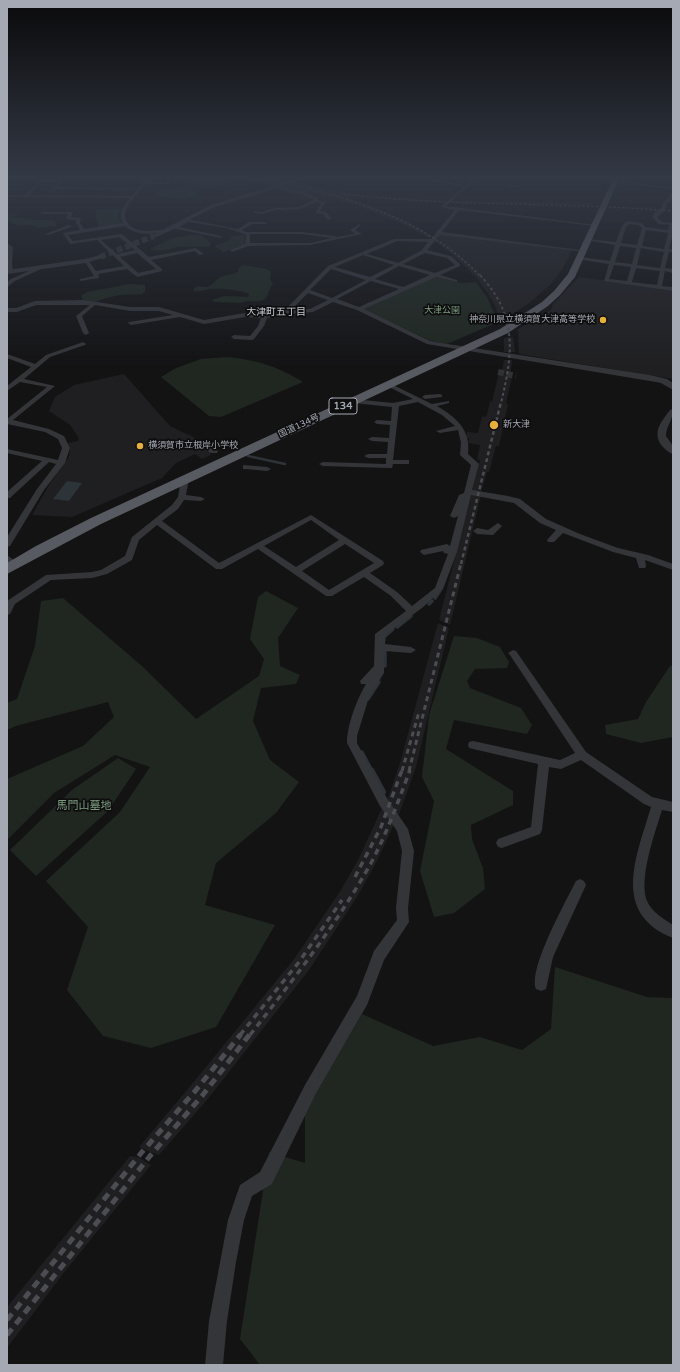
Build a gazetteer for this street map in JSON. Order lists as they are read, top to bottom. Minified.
{"streets":{"highway":["134","国道134号"]},"districts":["大津町五丁目"],"parks":["大津公園","馬門山墓地"],"places":["神奈川県立横須賀大津高等学校","新大津","横須賀市立根岸小学校"]}
